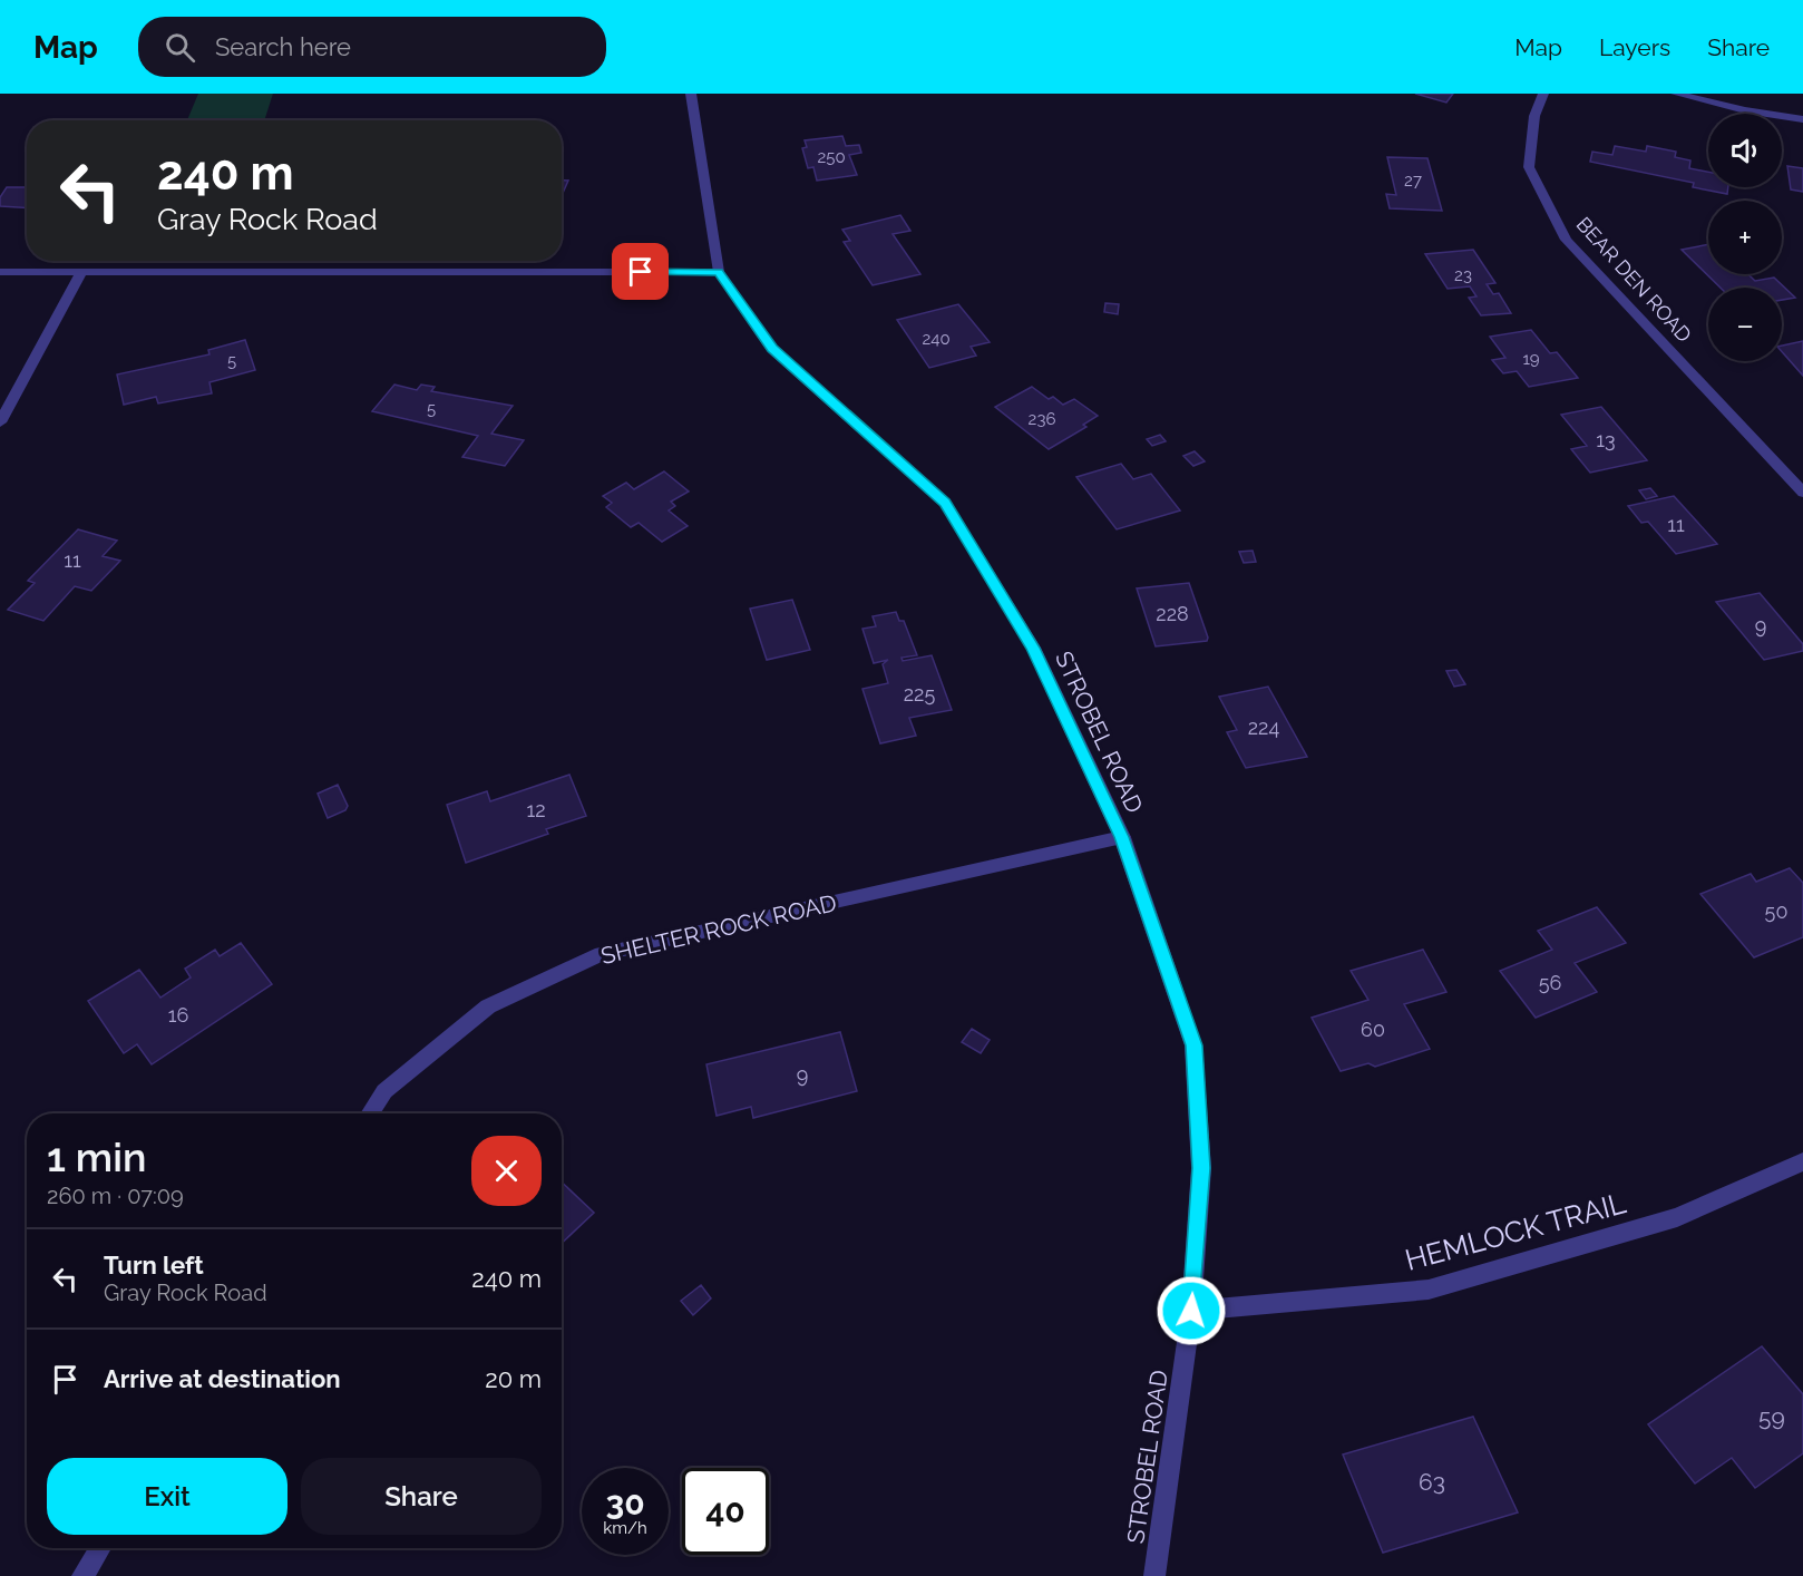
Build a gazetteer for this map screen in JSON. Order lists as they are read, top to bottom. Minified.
{"streets":{"street":["BEAR DEN ROAD","STROBEL ROAD","SHELTER ROCK ROAD","HEMLOCK TRAIL"]},"crossings":[["STROBEL ROAD","SHELTER ROCK ROAD"],["STROBEL ROAD","HEMLOCK TRAIL"]],"house_numbers":["250","27","23","240","19","5","5","236","13","11","11","228","9","225","224","12","50","56","16","60","9","59","63"],"page":{"header":"Map","search":"Search here","nav":["Map","Layers","Share"],"map_buttons":["+","−"],"turn":["240 m","Gray Rock Road"],"heading":["1 min","260 m · 07:09"],"list":[{"name":"Turn left","note":"Gray Rock Road","value":"240 m"},{"name":"Arrive at destination","value":"20 m"}],"buttons":["Exit","Share"],"speed":"30 km/h","limit":"40"}}
